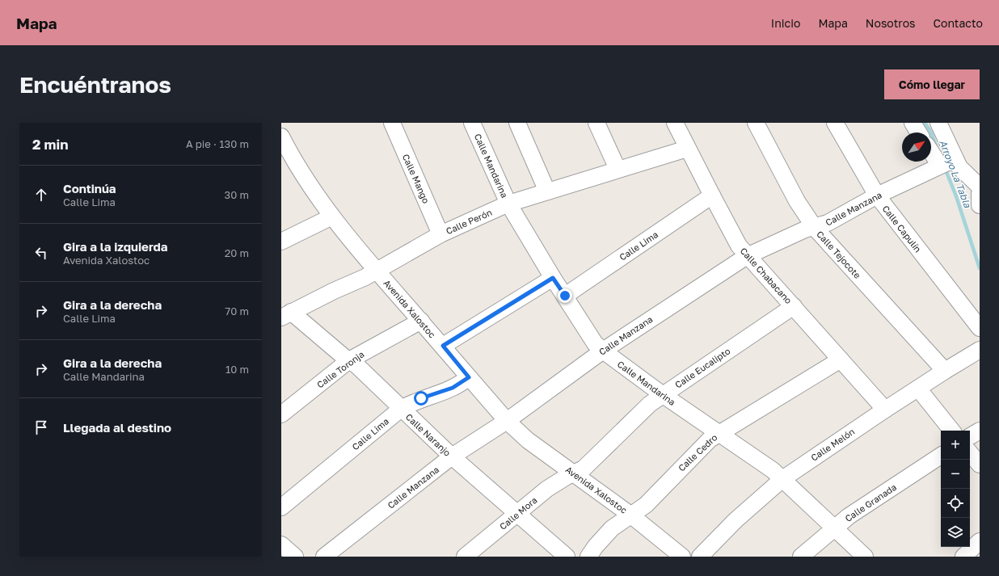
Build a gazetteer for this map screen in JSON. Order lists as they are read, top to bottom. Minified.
{"streets":{"street":["Calle Mandarina","Calle Mango","Calle Manzana","Calle Perón","Calle Capulín","Calle Lima","Calle Tejocote","Calle Chabacano","Avenida Xalostoc","Calle Eucalipto","Calle Toronja","Calle Naranjo","Calle Melón","Calle Cedro","Calle Granada","Calle Mora"]},"crossings":[["Calle Mandarina","Calle Manzana"],["Calle Mandarina","Calle Perón"],["Calle Mandarina","Calle Lima"],["Calle Mandarina","Calle Eucalipto"],["Calle Mandarina","Calle Melón"],["Calle Mandarina","Calle Cedro"],["Calle Mandarina","Calle Granada"],["Calle Mango","Calle Perón"],["Calle Manzana","Calle Capulín"],["Calle Manzana","Calle Tejocote"],["Calle Manzana","Calle Chabacano"],["Calle Manzana","Avenida Xalostoc"],["Calle Manzana","Calle Naranjo"],["Calle Perón","Calle Chabacano"],["Calle Perón","Avenida Xalostoc"],["Calle Perón","Calle Naranjo"],["Calle Lima","Calle Chabacano"],["Calle Lima","Avenida Xalostoc"],["Calle Lima","Calle Naranjo"],["Calle Tejocote","Calle Melón"],["Calle Chabacano","Calle Eucalipto"],["Calle Chabacano","Calle Melón"],["Calle Chabacano","Calle Cedro"],["Avenida Xalostoc","Calle Eucalipto"],["Avenida Xalostoc","Calle Toronja"],["Avenida Xalostoc","Calle Cedro"],["Avenida Xalostoc","Calle Mora"],["Calle Eucalipto","Calle Mora"],["Calle Toronja","Calle Naranjo"],["Calle Naranjo","Calle Mora"]],"water":["Arroyo La Tabla"],"north":"top right","page":{"header":"Mapa","nav":["Inicio","Mapa","Nosotros","Contacto"],"buttons":"Cómo llegar","title":"Encuéntranos","heading":["2 min","A pie · 130 m"],"list":[["Continúa","Calle Lima","30 m"],["Gira a la izquierda","Avenida Xalostoc","20 m"],["Gira a la derecha","Calle Lima","70 m"],["Gira a la derecha","Calle Mandarina","10 m"],"Llegada al destino"],"map_buttons":["+","−"]}}
